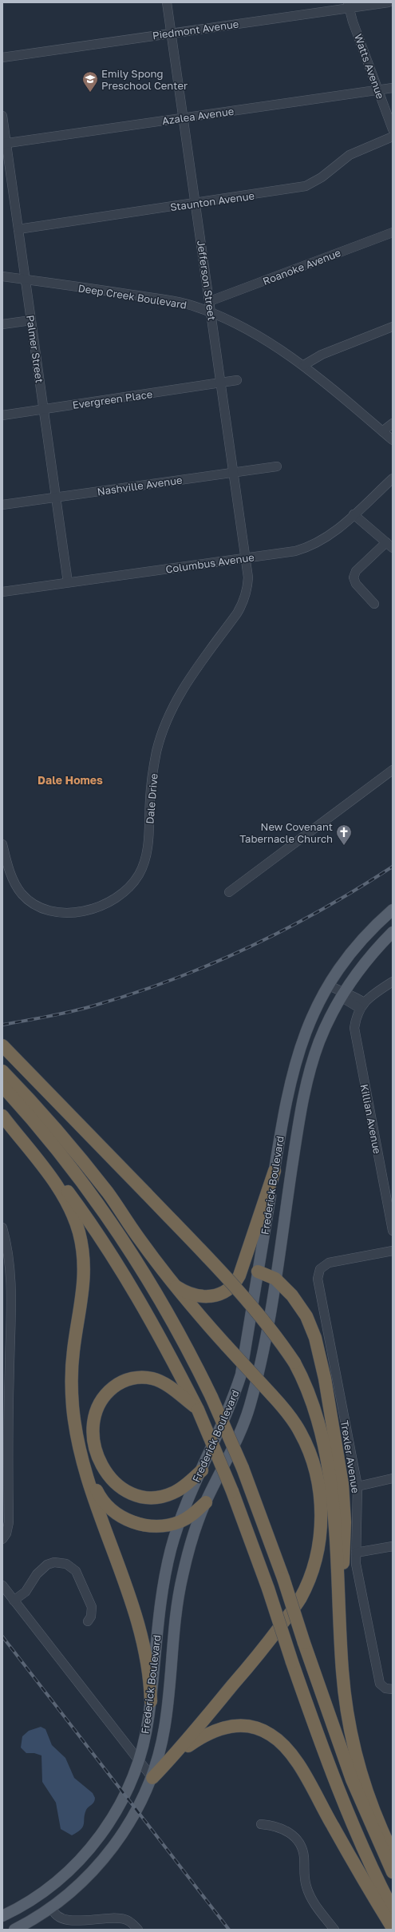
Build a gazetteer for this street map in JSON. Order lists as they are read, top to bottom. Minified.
{"streets":{"main road":["Frederick Boulevard"],"street":["Piedmont Avenue","Watts Avenue","Azalea Avenue","Staunton Avenue","Roanoke Avenue","Jefferson Street","Deep Creek Boulevard","Palmer Street","Evergreen Place","Nashville Avenue","Columbus Avenue","Dale Drive","Killian Avenue","Trexler Avenue"]},"crossings":[["Piedmont Avenue","Watts Avenue"],["Piedmont Avenue","Jefferson Street"],["Watts Avenue","Azalea Avenue"],["Azalea Avenue","Jefferson Street"],["Azalea Avenue","Palmer Street"],["Staunton Avenue","Jefferson Street"],["Staunton Avenue","Palmer Street"],["Roanoke Avenue","Jefferson Street"],["Jefferson Street","Deep Creek Boulevard"],["Jefferson Street","Evergreen Place"],["Jefferson Street","Nashville Avenue"],["Jefferson Street","Columbus Avenue"],["Jefferson Street","Dale Drive"],["Deep Creek Boulevard","Palmer Street"],["Palmer Street","Evergreen Place"],["Palmer Street","Nashville Avenue"],["Palmer Street","Columbus Avenue"],["Columbus Avenue","Dale Drive"]],"districts":["Dale Homes"],"places":{"school or university":["Emily Spong Preschool Center"],"church":["New Covenant Tabernacle Church"]}}
